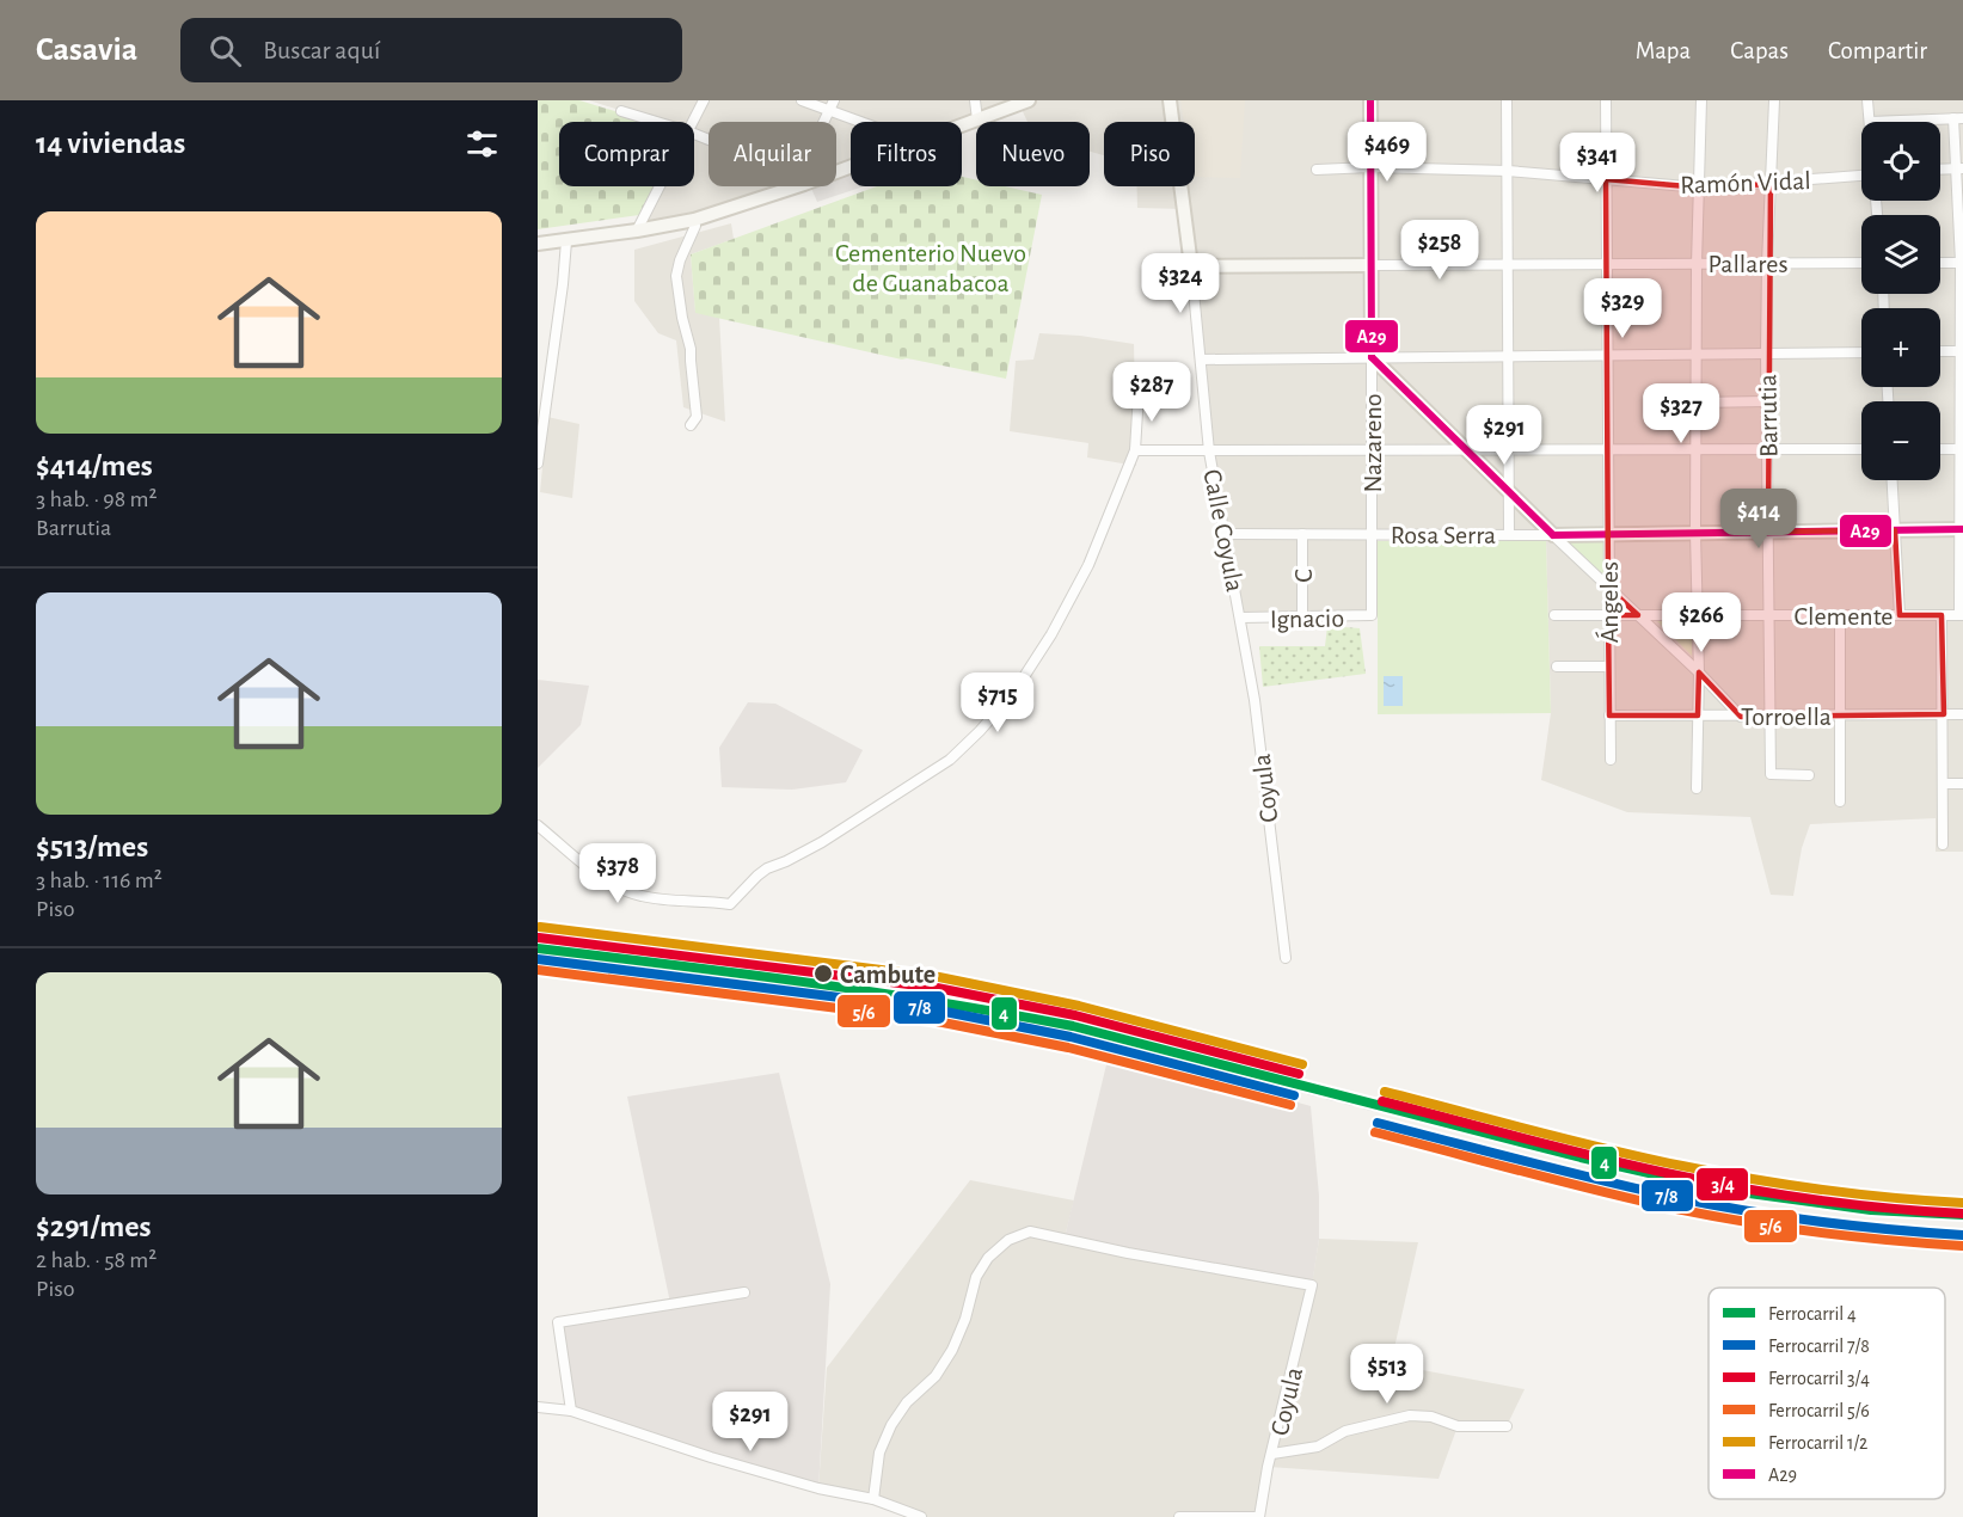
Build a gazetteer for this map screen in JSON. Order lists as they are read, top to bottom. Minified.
{"streets":{"street":["Ramón Vidal","Pallares","Barrutia","Nazareno","Calle Coyula","Rosa Serra","C","Ángeles","Clemente","Ignacio","Torroella","Coyula"]},"crossings":[["Ramón Vidal","Barrutia"],["Ramón Vidal","Nazareno"],["Ramón Vidal","Ángeles"],["Pallares","Barrutia"],["Pallares","Nazareno"],["Pallares","Calle Coyula"],["Pallares","Ángeles"],["Barrutia","Rosa Serra"],["Barrutia","Clemente"],["Barrutia","Torroella"],["Nazareno","Rosa Serra"],["Nazareno","Ignacio"],["Calle Coyula","Rosa Serra"],["Calle Coyula","Ignacio"],["Calle Coyula","Coyula"],["Rosa Serra","C"],["Rosa Serra","Ángeles"],["C","Ignacio"],["Ángeles","Clemente"],["Ángeles","Torroella"],["Ignacio","Coyula"]],"parks":["Cementerio Nuevo de Guanabacoa"],"places":["Cambute"],"lines":["transit line A29","rail line 1/2","rail line 3/4","rail line 4","rail line 7/8","rail line 5/6"],"legend":["Ferrocarril 4","Ferrocarril 7/8","Ferrocarril 3/4","Ferrocarril 5/6","Ferrocarril 1/2","A29"],"page":{"header":"Casavia","search":"Buscar aquí","nav":["Mapa","Capas","Compartir"],"heading":"14 viviendas","map_buttons":["+","−"],"price":["$469","$341","$258","$324","$329","$287","$327","$291","$414","$266","$715","$378","$513","$291"],"chip":["Comprar","Alquilar","Filtros","Nuevo","Piso"],"list":[{"name":"$414/mes","note":"3 hab. · 98 m² · Barrutia"},{"name":"$513/mes","note":"3 hab. · 116 m² · Piso"},{"name":"$291/mes","note":"2 hab. · 58 m² · Piso"}]}}
